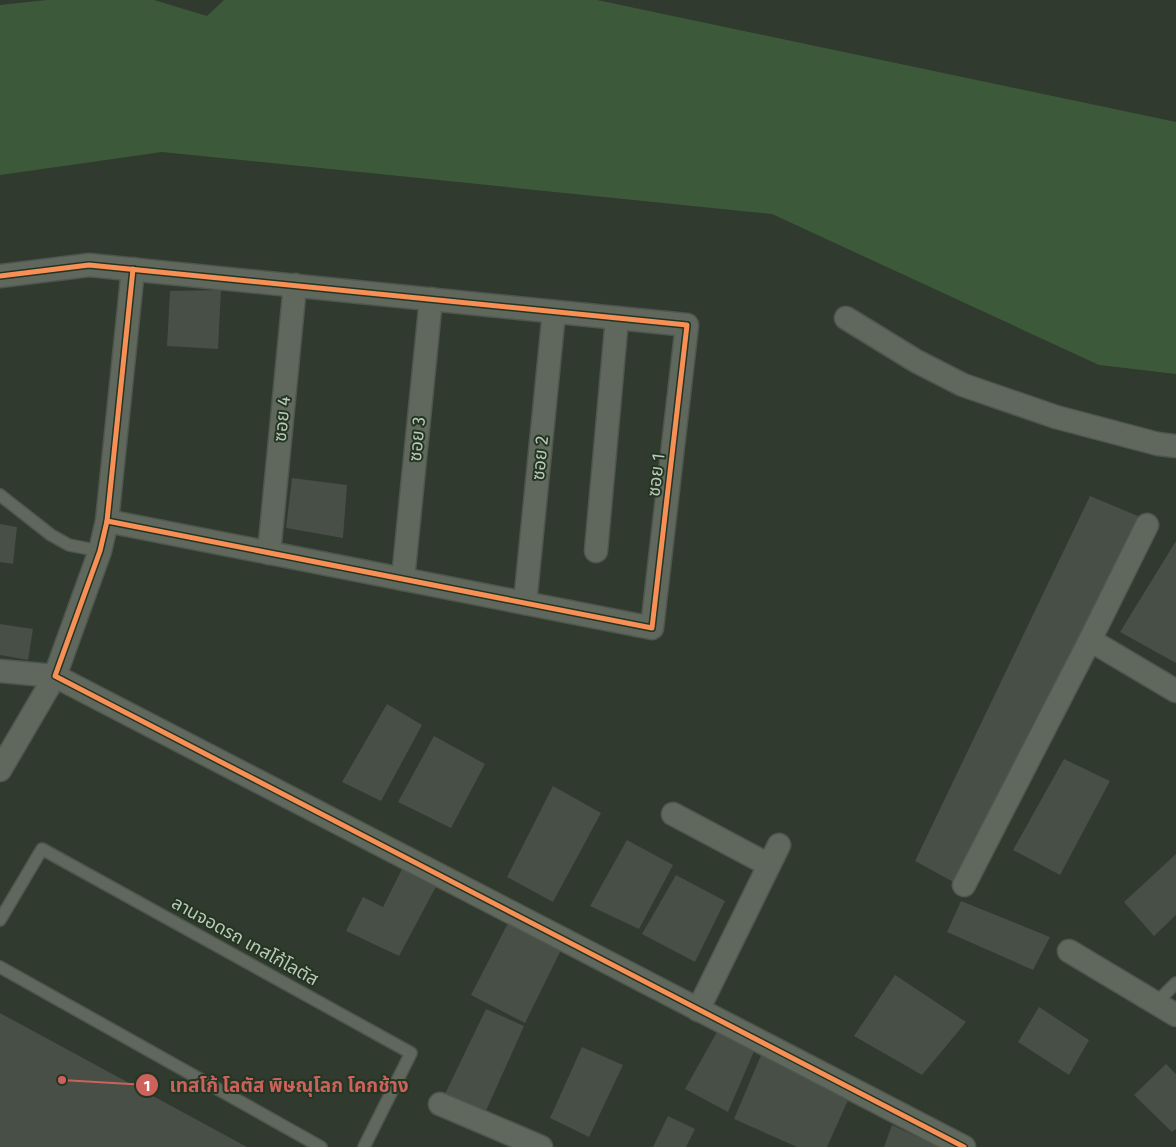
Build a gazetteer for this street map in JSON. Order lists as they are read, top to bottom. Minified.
{"streets":{"street":["ซอย 4","ซอย 3","ซอย 2","ซอย 1"],"lane":["ลานจอดรถ เทสโก้โลตัส"]},"crossings":[["ซอย 2","ซอย 1"]],"places":["เทสโก้ โลตัส พิษณุโลก โคกช้าง"]}
